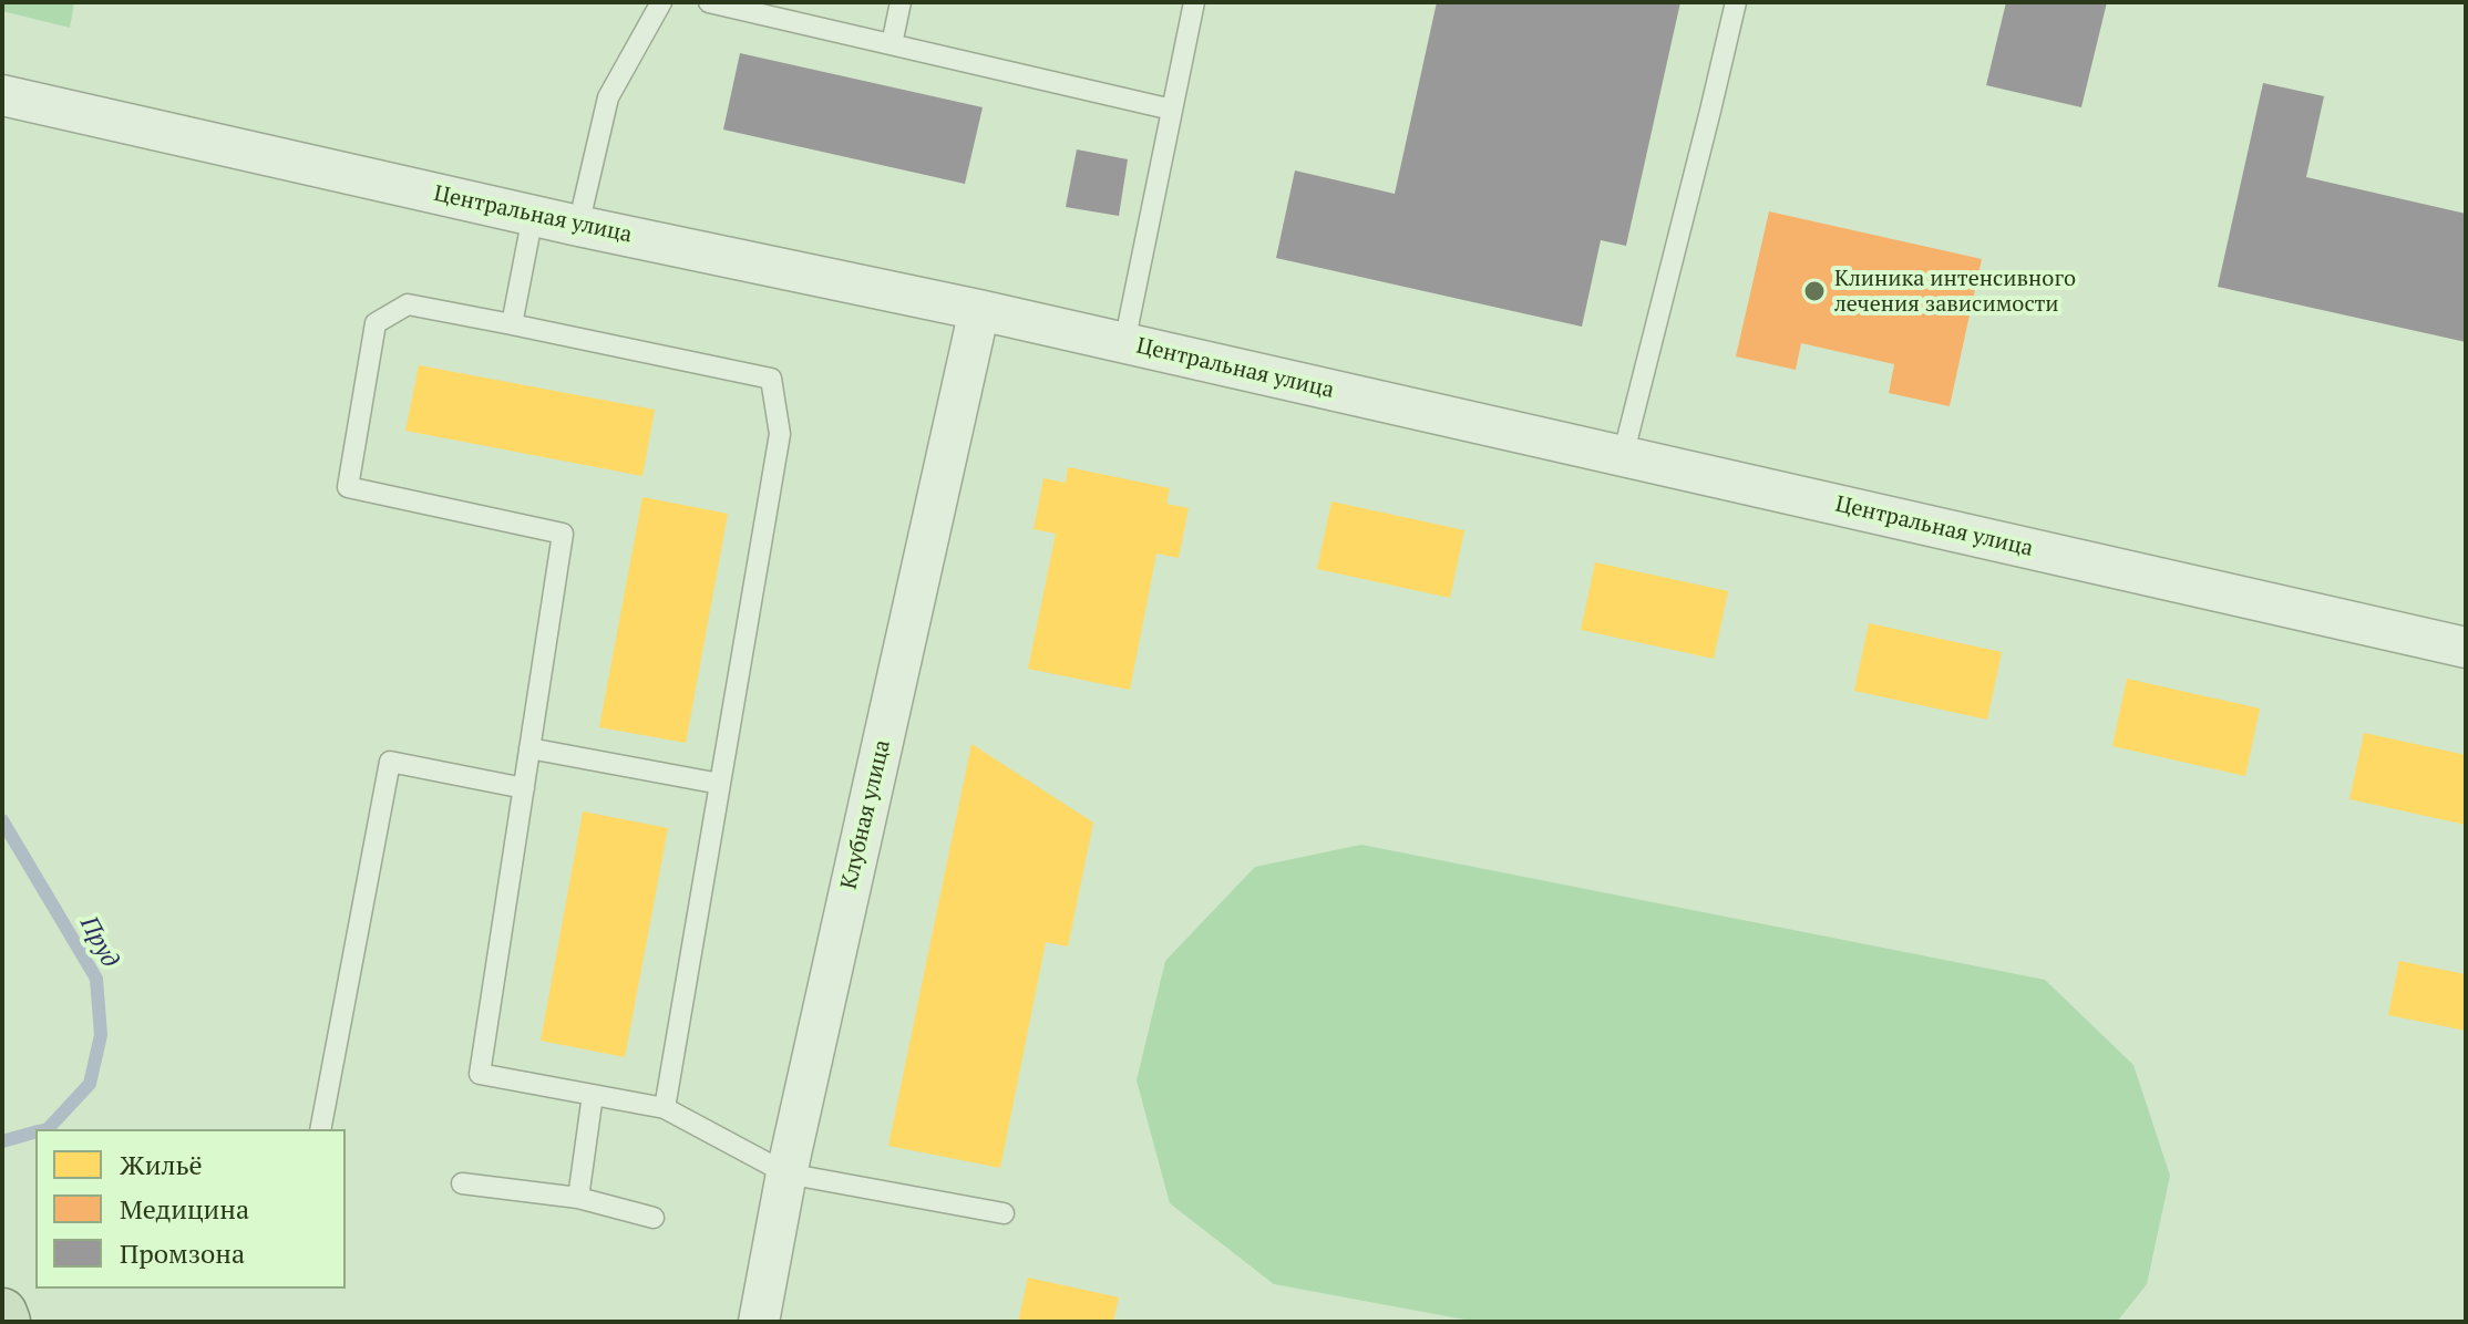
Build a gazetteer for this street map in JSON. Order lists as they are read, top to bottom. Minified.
{"streets":{"street":["Центральная улица","Клубная улица"]},"crossings":[["Центральная улица","Клубная улица"]],"water":["Пруд"],"places":["Клиника интенсивного лечения зависимости"],"legend":["Жильё","Медицина","Промзона"]}
